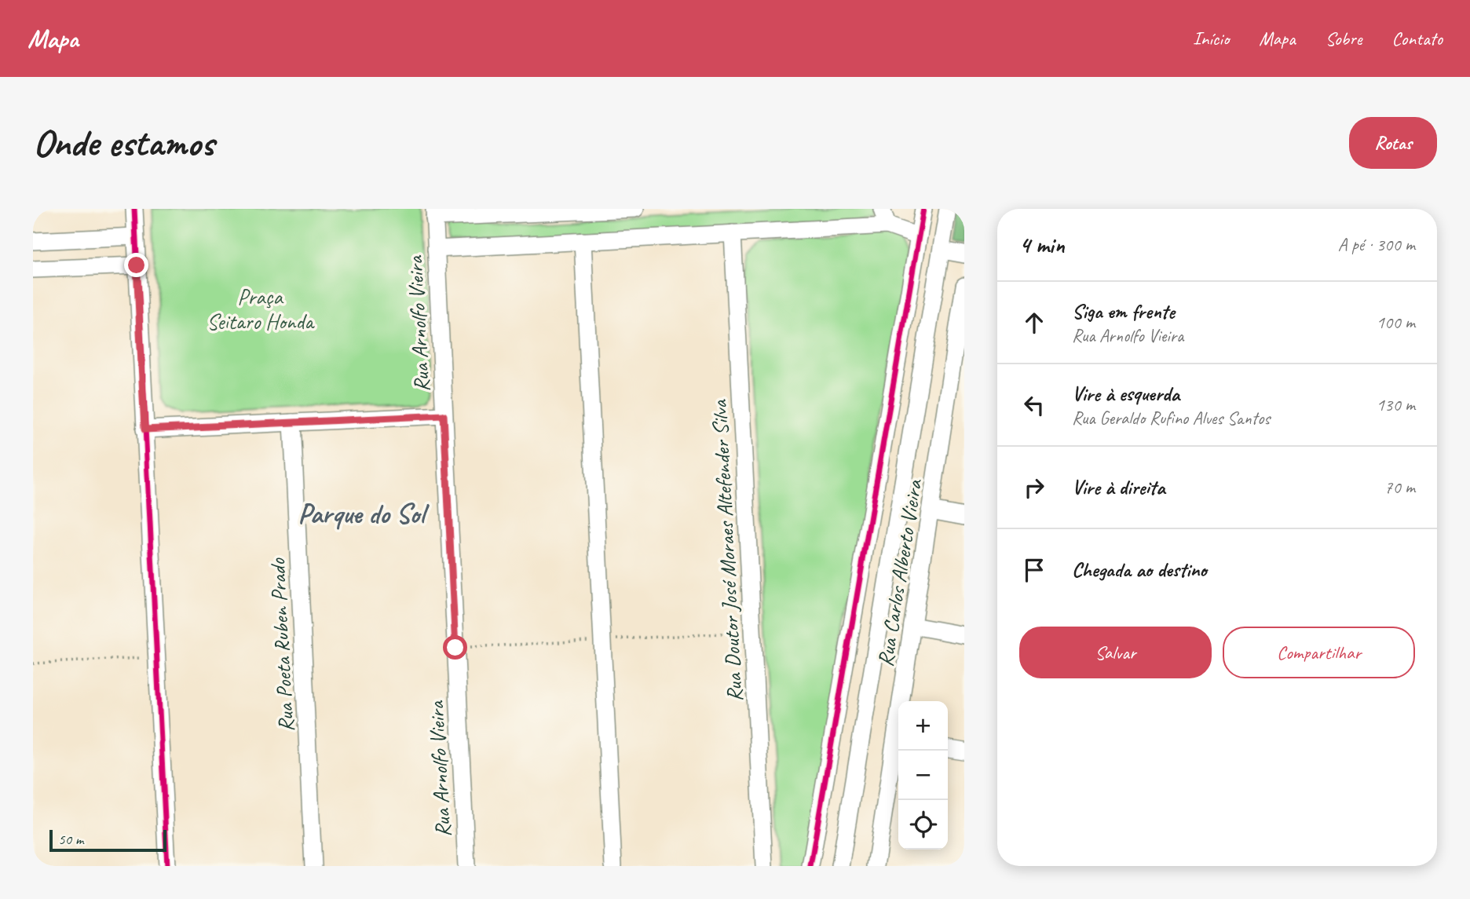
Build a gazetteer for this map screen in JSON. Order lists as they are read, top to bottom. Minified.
{"streets":{"street":["Rua Arnolfo Vieira","Rua Doutor José Moraes Altefender Silva","Rua Carlos Alberto Vieira","Rua Poeta Ruben Prado"]},"districts":["Parque do Sol"],"parks":["Praça Seitaro Honda"],"scale_bar":"50 m","page":{"header":"Mapa","nav":["Início","Mapa","Sobre","Contato"],"buttons":["Rotas",["Salvar","Compartilhar"]],"title":"Onde estamos","heading":["4 min","A pé · 300 m"],"list":[["Siga em frente","Rua Arnolfo Vieira","100 m"],["Vire à esquerda","Rua Geraldo Rufino Alves Santos","130 m"],["Vire à direita","70 m"],"Chegada ao destino"],"map_buttons":["+","−"],"scale":"50 m"}}
